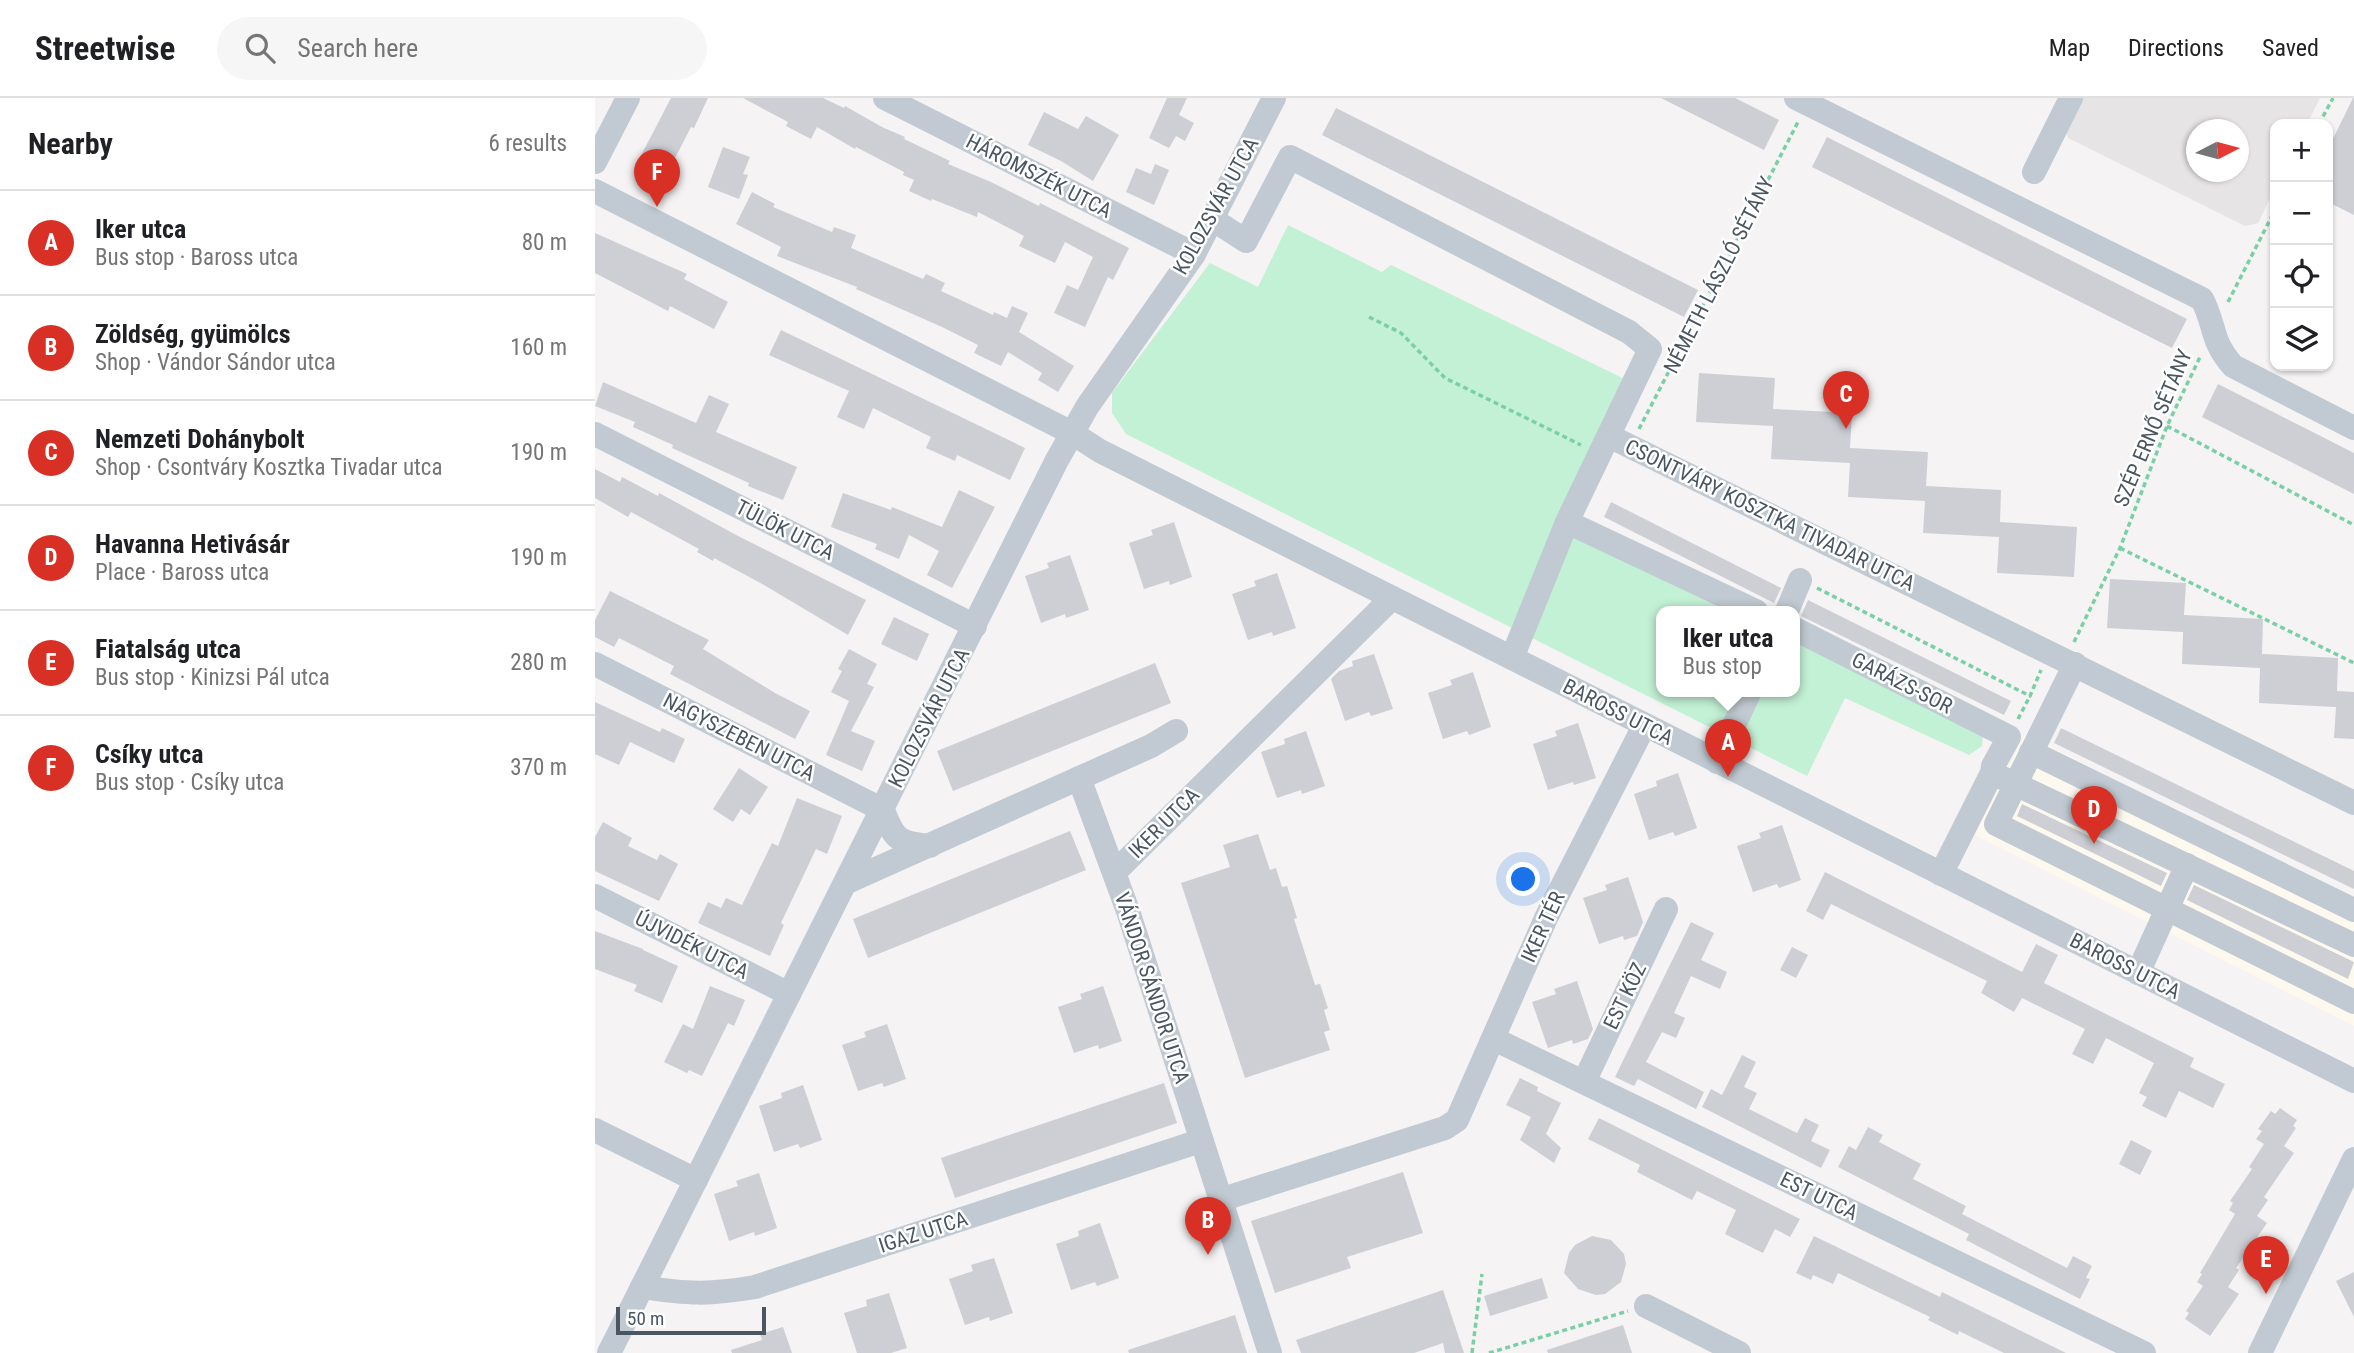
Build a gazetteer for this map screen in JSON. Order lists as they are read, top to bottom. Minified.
{"streets":{"street":["HÁROMSZÉK UTCA","KOLOZSVÁR UTCA","CSONTVÁRY KOSZTKA TIVADAR UTCA","TÜLÖK UTCA","GARÁZS-SOR","BAROSS UTCA","NAGYSZEBEN UTCA","IKER UTCA","IKER TÉR","ÚJVIDÉK UTCA","VÁNDOR SÁNDOR UTCA","EST KÖZ","EST UTCA","IGAZ UTCA"],"path":["NÉMETH LÁSZLÓ SÉTÁNY","SZÉP ERNŐ SÉTÁNY"]},"crossings":[["HÁROMSZÉK UTCA","KOLOZSVÁR UTCA"],["KOLOZSVÁR UTCA","CSONTVÁRY KOSZTKA TIVADAR UTCA"],["KOLOZSVÁR UTCA","TÜLÖK UTCA"],["KOLOZSVÁR UTCA","BAROSS UTCA"],["KOLOZSVÁR UTCA","NAGYSZEBEN UTCA"],["KOLOZSVÁR UTCA","ÚJVIDÉK UTCA"],["KOLOZSVÁR UTCA","IGAZ UTCA"],["NÉMETH LÁSZLÓ SÉTÁNY","CSONTVÁRY KOSZTKA TIVADAR UTCA"],["SZÉP ERNŐ SÉTÁNY","CSONTVÁRY KOSZTKA TIVADAR UTCA"],["BAROSS UTCA","IKER UTCA"],["BAROSS UTCA","IKER TÉR"],["IKER UTCA","VÁNDOR SÁNDOR UTCA"],["IKER TÉR","VÁNDOR SÁNDOR UTCA"],["IKER TÉR","EST UTCA"],["VÁNDOR SÁNDOR UTCA","IGAZ UTCA"],["EST KÖZ","EST UTCA"]],"scale_bar":"50 m","north":"right","page":{"header":"Streetwise","search":"Search here","nav":["Map","Directions","Saved"],"heading":["Nearby","6 results"],"map_buttons":["+","−"],"pins":["F","C","A","D","B","E"],"list":[{"mark":"A","name":"Iker utca","note":"Bus stop · Baross utca","value":"80 m"},{"mark":"B","name":"Zöldség, gyümölcs","note":"Shop · Vándor Sándor utca","value":"160 m"},{"mark":"C","name":"Nemzeti Dohánybolt","note":"Shop · Csontváry Kosztka Tivadar utca","value":"190 m"},{"mark":"D","name":"Havanna Hetivásár","note":"Place · Baross utca","value":"190 m"},{"mark":"E","name":"Fiatalság utca","note":"Bus stop · Kinizsi Pál utca","value":"280 m"},{"mark":"F","name":"Csíky utca","note":"Bus stop · Csíky utca","value":"370 m"}],"popup":["Iker utca","Bus stop"],"scale":"50 m"}}
